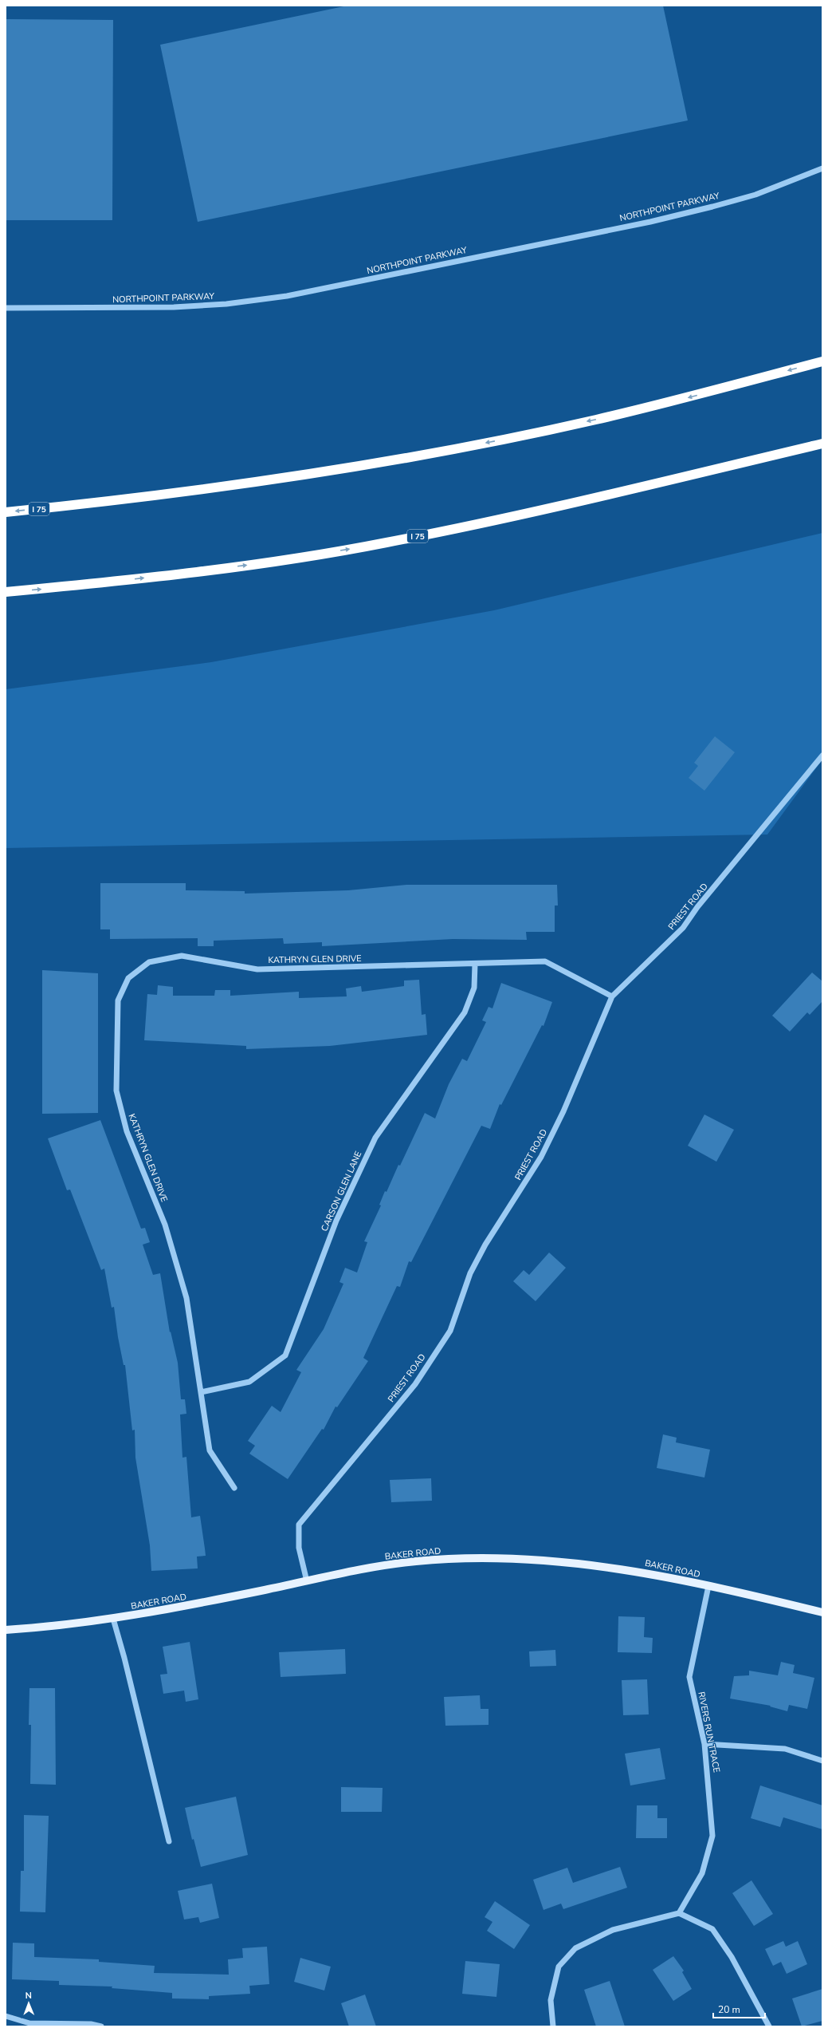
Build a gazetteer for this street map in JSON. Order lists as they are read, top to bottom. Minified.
{"streets":{"highway":["I 75"],"main road":["BAKER ROAD"],"street":["NORTHPOINT PARKWAY","PRIEST ROAD","KATHRYN GLEN DRIVE","CARSON GLEN LANE","RIVERS RUN TRACE"]},"crossings":[["PRIEST ROAD","KATHRYN GLEN DRIVE"],["PRIEST ROAD","BAKER ROAD"],["KATHRYN GLEN DRIVE","CARSON GLEN LANE"],["BAKER ROAD","RIVERS RUN TRACE"]],"scale_bar":"20 m","north":"top"}
